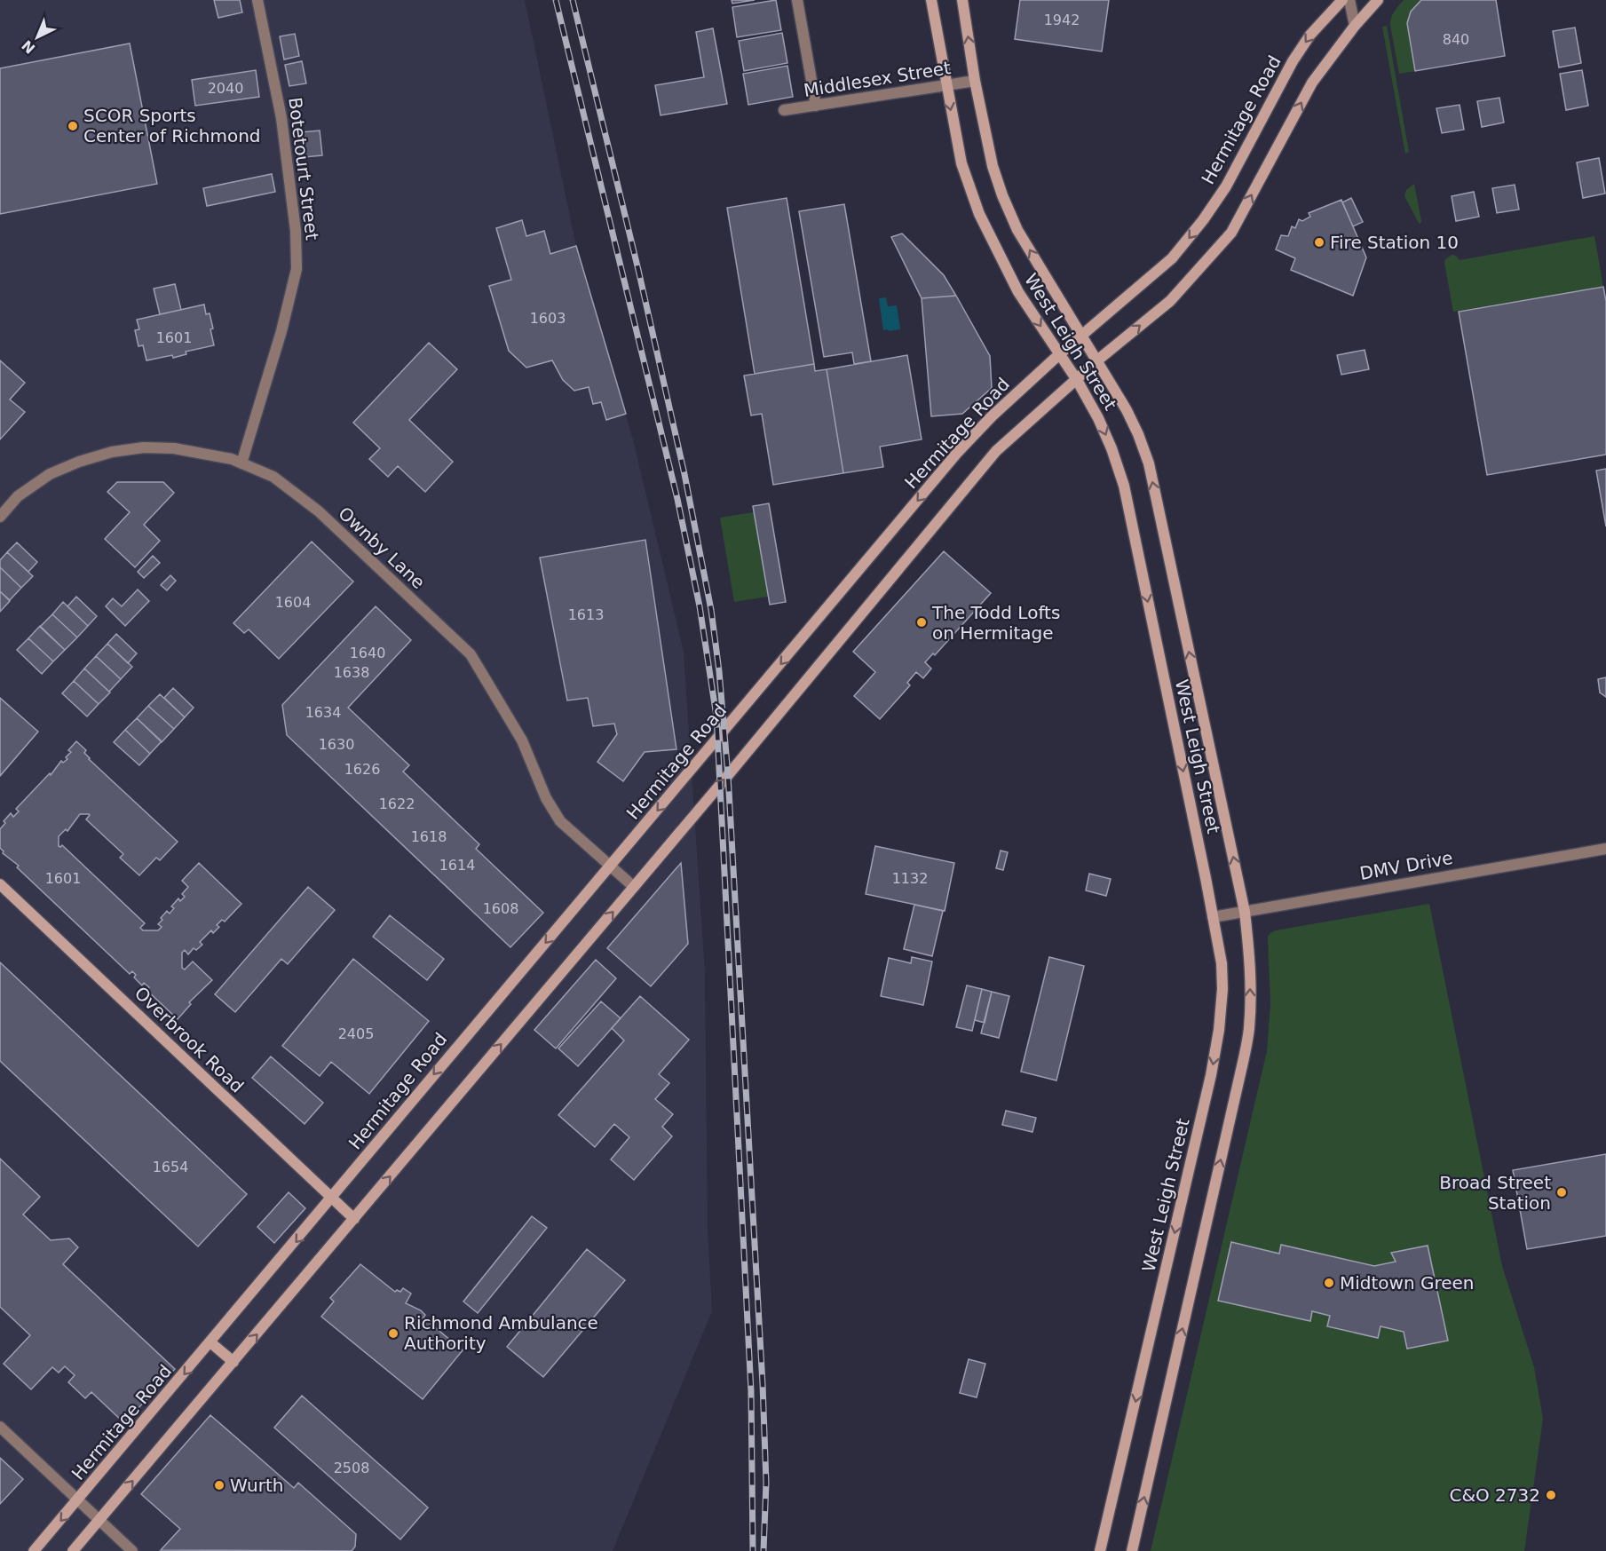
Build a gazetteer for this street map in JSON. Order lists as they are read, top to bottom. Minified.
{"streets":{"street":["Middlesex Street","Hermitage Road","Botetourt Street","West Leigh Street","Ownby Lane","DMV Drive","Overbrook Road"]},"crossings":[["Middlesex Street","West Leigh Street"],["Hermitage Road","West Leigh Street"],["Hermitage Road","Ownby Lane"],["Hermitage Road","Overbrook Road"],["Botetourt Street","Ownby Lane"],["West Leigh Street","DMV Drive"]],"places":["SCOR Sports Center of Richmond","Fire Station 10","The Todd Lofts on Hermitage","Broad Street Station","Midtown Green","Richmond Ambulance Authority","Wurth","C&O 2732"],"house_numbers":["1942","840","2040","1603","1601","1604","1613","1640","1638","1634","1630","1626","1622","1618","1614","1601","1132","1608","2405","1654","2508"],"north":"bottom left"}
